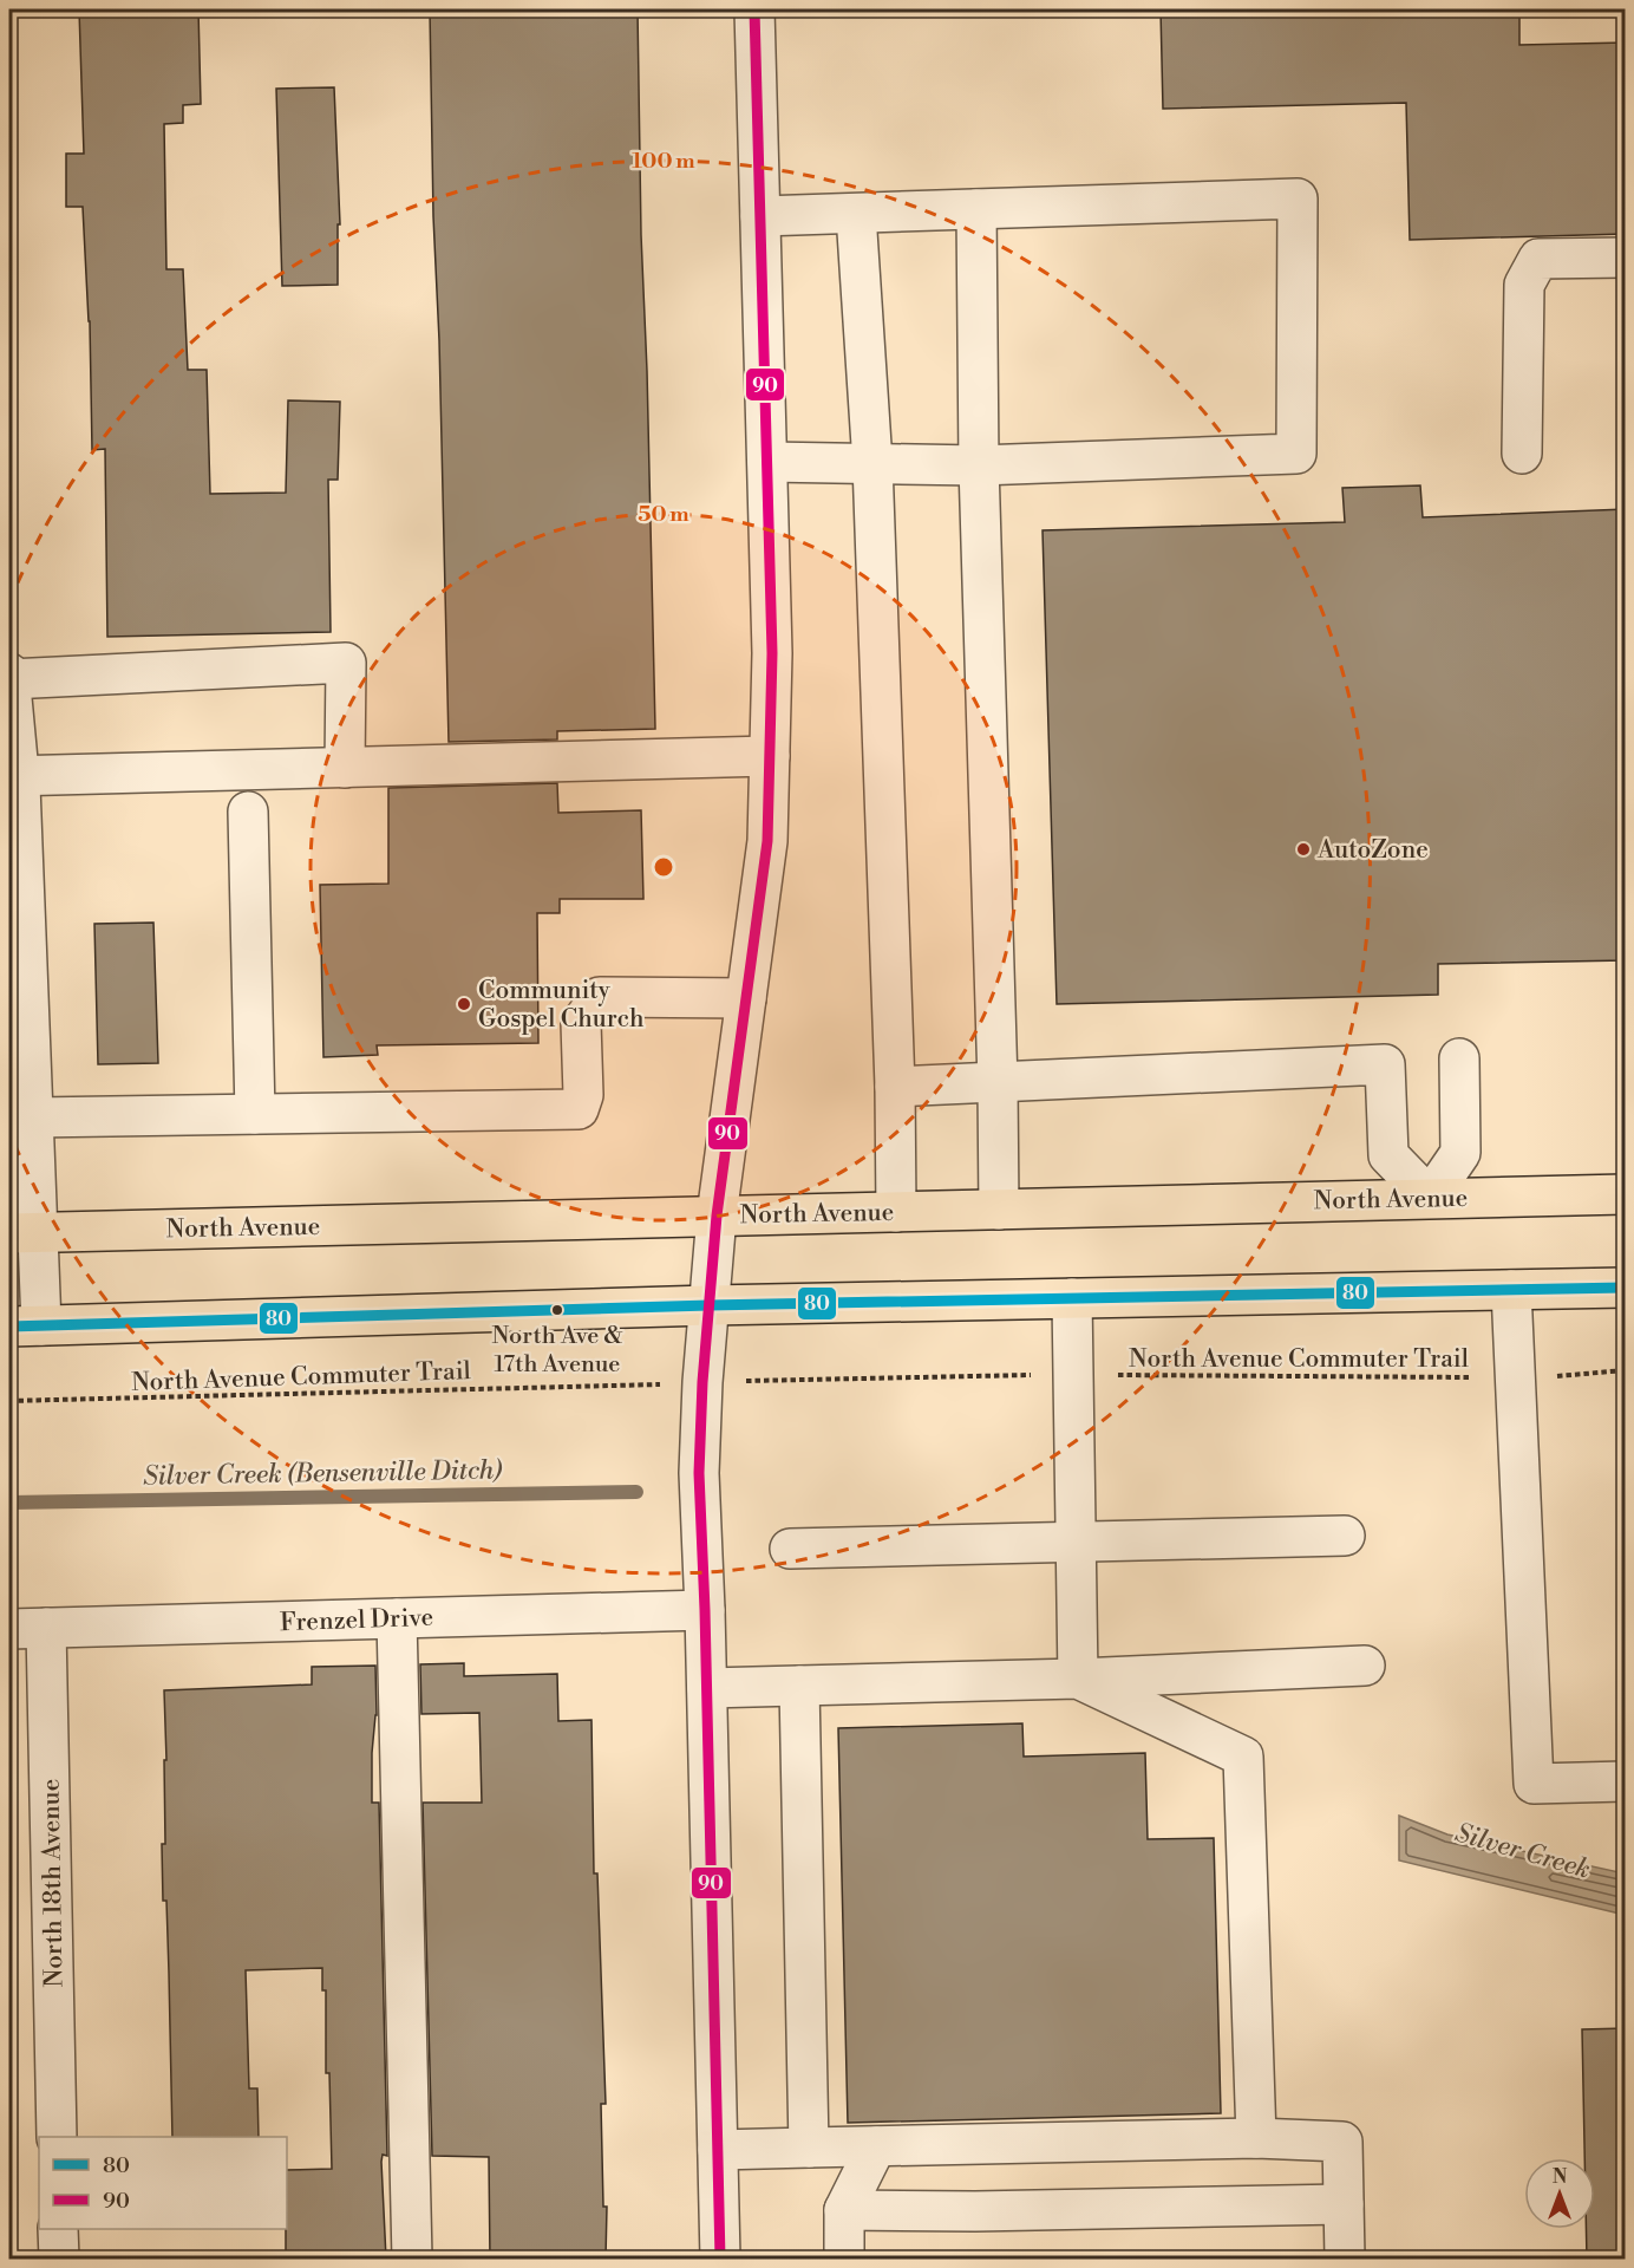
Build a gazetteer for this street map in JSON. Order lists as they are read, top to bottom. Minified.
{"streets":{"main road":["North Avenue"],"street":["Frenzel Drive","North 18th Avenue"],"path":["North Avenue Commuter Trail"]},"crossings":[["Frenzel Drive","North 18th Avenue"]],"water":["Silver Creek (Bensenville Ditch)","Silver Creek"],"places":["AutoZone","Community Gospel Church","North Ave & 17th Avenue"],"lines":["transit line 90","transit line 80"],"legend":["80","90"],"north":"top","rings":["100 m","50 m"]}
